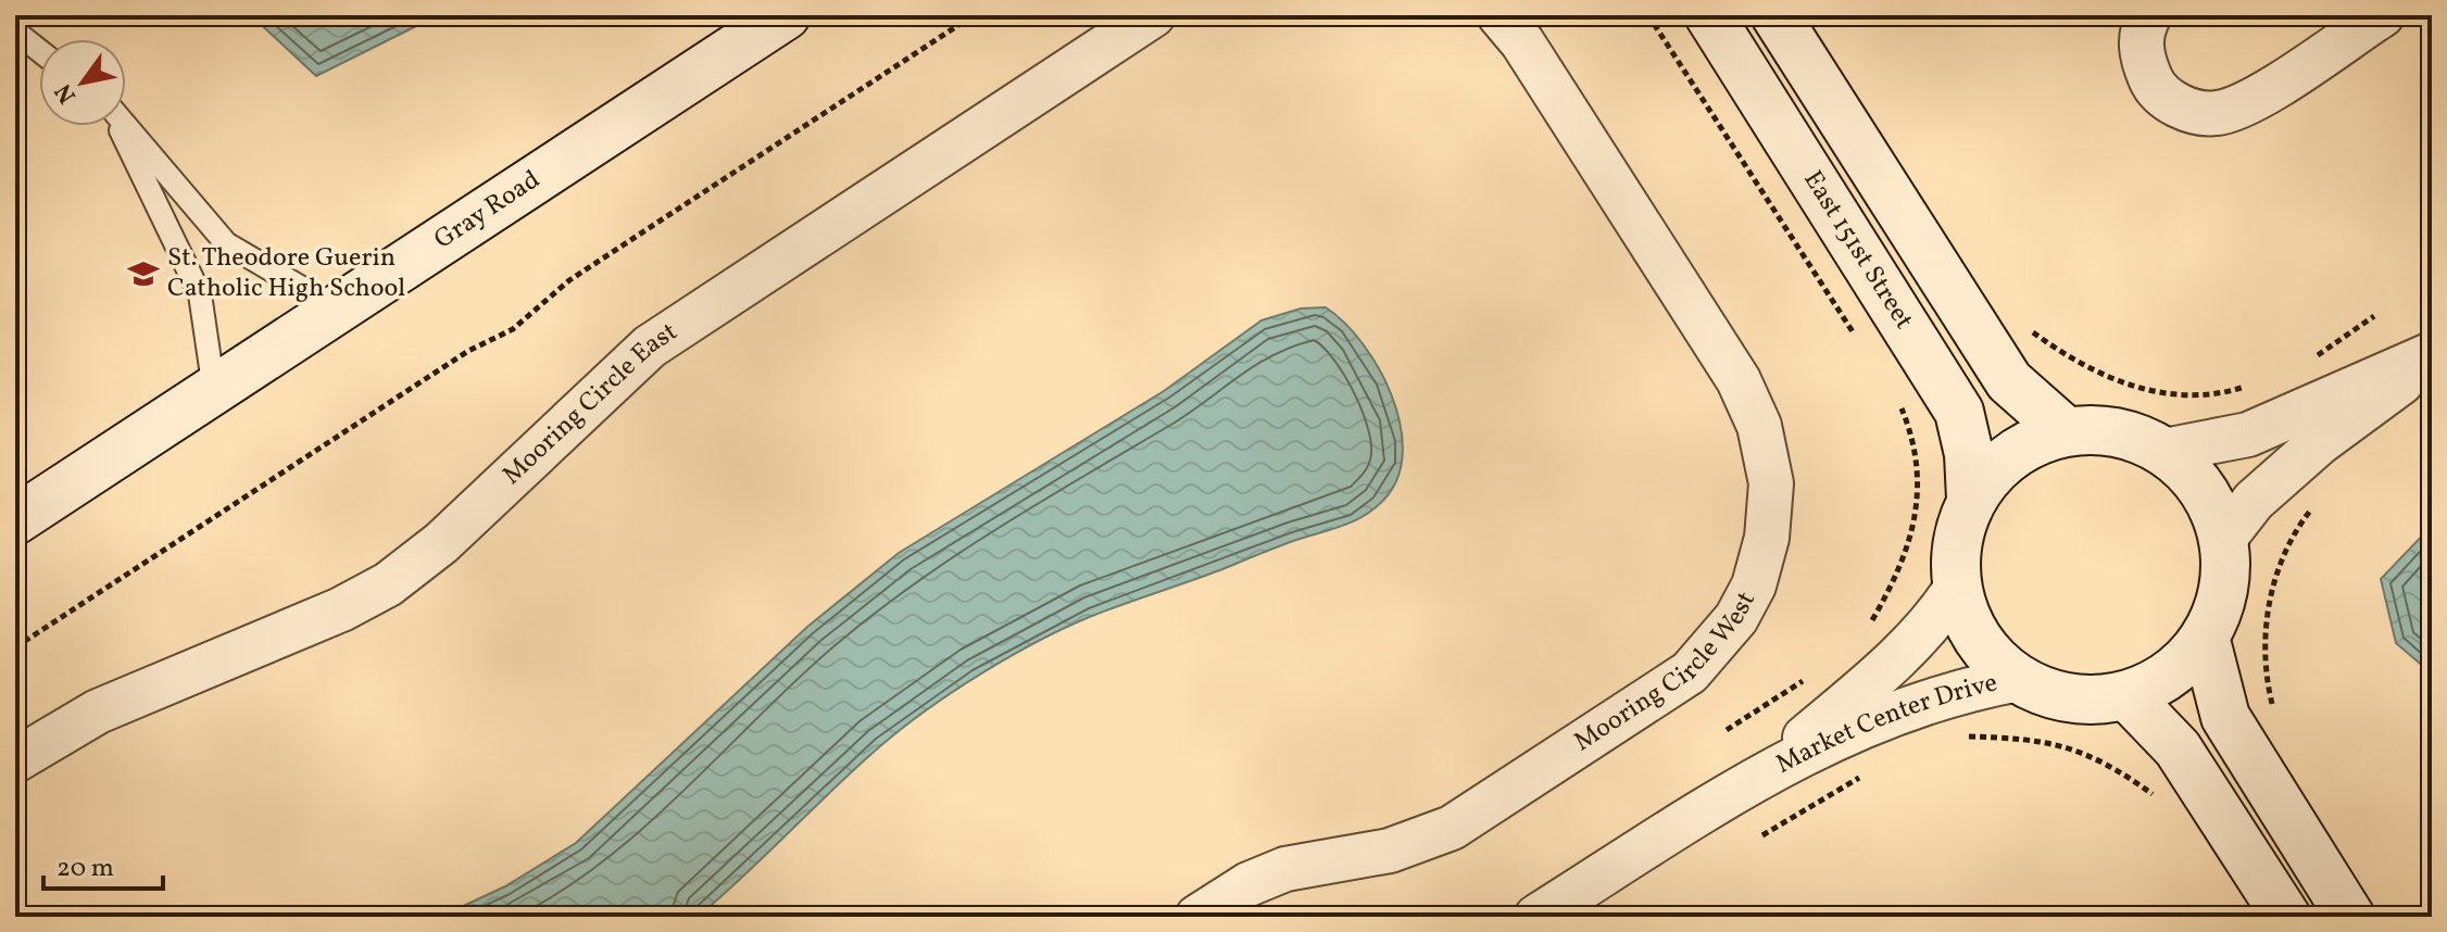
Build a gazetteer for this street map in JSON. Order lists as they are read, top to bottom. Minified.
{"streets":{"street":["Gray Road","East 151st Street","Mooring Circle East","Mooring Circle West","Market Center Drive"]},"crossings":[["East 151st Street","Market Center Drive"]],"places":{"school or university":["St. Theodore Guerin Catholic High School"]},"scale_bar":"20 m","north":"bottom left"}
